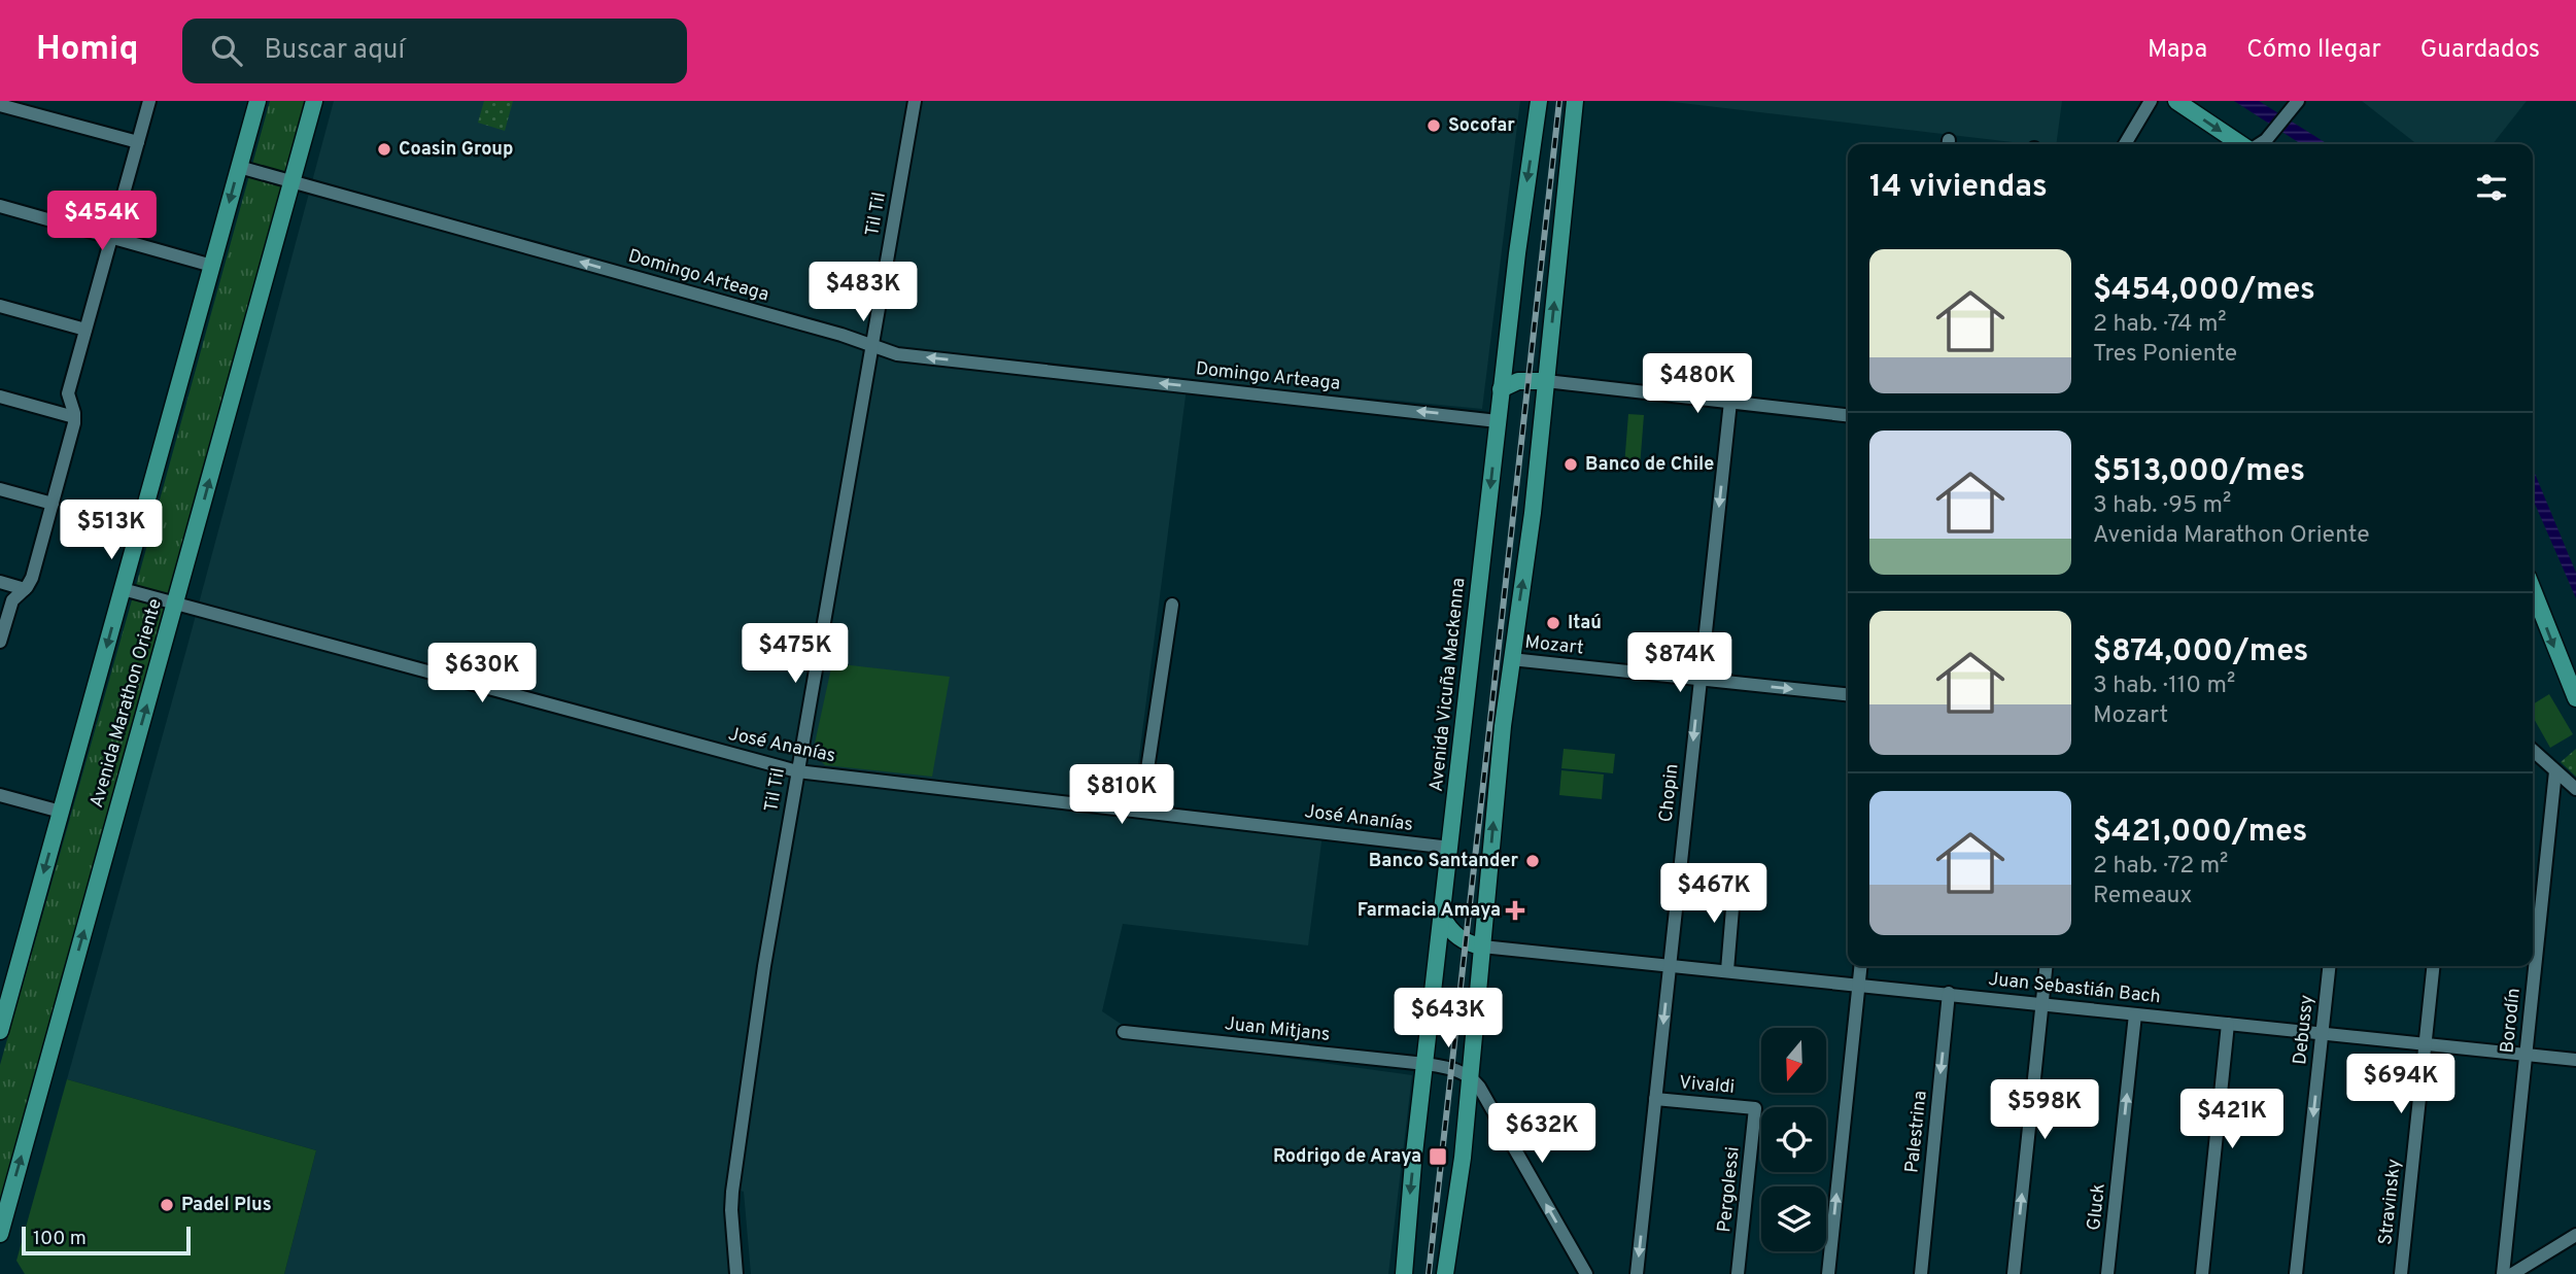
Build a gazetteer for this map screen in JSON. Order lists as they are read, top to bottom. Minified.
{"streets":{"main road":["Avenida Vicuña Mackenna","Avenida Marathon Oriente"],"street":["Til Til","Domingo Arteaga","Mozart","José Ananías","Chopin","Juan Sebastián Bach","Borodín","Juan Mitjans","Debussy","Vivaldi","Palestrina","Pergolessi","Stravinsky","Gluck"]},"crossings":[["Til Til","Domingo Arteaga"],["Til Til","José Ananías"],["Domingo Arteaga","Avenida Vicuña Mackenna"],["Domingo Arteaga","Avenida Marathon Oriente"],["Mozart","Chopin"],["Avenida Vicuña Mackenna","José Ananías"],["Avenida Vicuña Mackenna","Juan Mitjans"],["Avenida Marathon Oriente","José Ananías"],["Chopin","Juan Sebastián Bach"],["Chopin","Vivaldi"],["Juan Sebastián Bach","Borodín"],["Juan Sebastián Bach","Debussy"],["Juan Sebastián Bach","Palestrina"],["Juan Sebastián Bach","Stravinsky"],["Juan Sebastián Bach","Gluck"],["Vivaldi","Pergolessi"]],"one_way":["Domingo Arteaga","Mozart","Chopin"],"places":{"other":["Socofar","Coasin Group","Banco de Chile","Itaú","Banco Santander","Padel Plus"],"health":["Farmacia Amaya"],"transit":["Rodrigo de Araya"]},"scale_bar":"100 m","north":"bottom","page":{"header":"Homiq","search":"Buscar aquí","nav":["Mapa","Cómo llegar","Guardados"],"heading":"14 viviendas","price":["$454K","$483K","$480K","$513K","$475K","$874K","$630K","$810K","$467K","$643K","$694K","$598K","$421K","$632K"],"list":[{"name":"$454,000/mes","note":"2 hab. · 74 m² · Tres Poniente"},{"name":"$513,000/mes","note":"3 hab. · 95 m² · Avenida Marathon Oriente"},{"name":"$874,000/mes","note":"3 hab. · 110 m² · Mozart"},{"name":"$421,000/mes","note":"2 hab. · 72 m² · Remeaux"}],"scale":"100 m"}}
